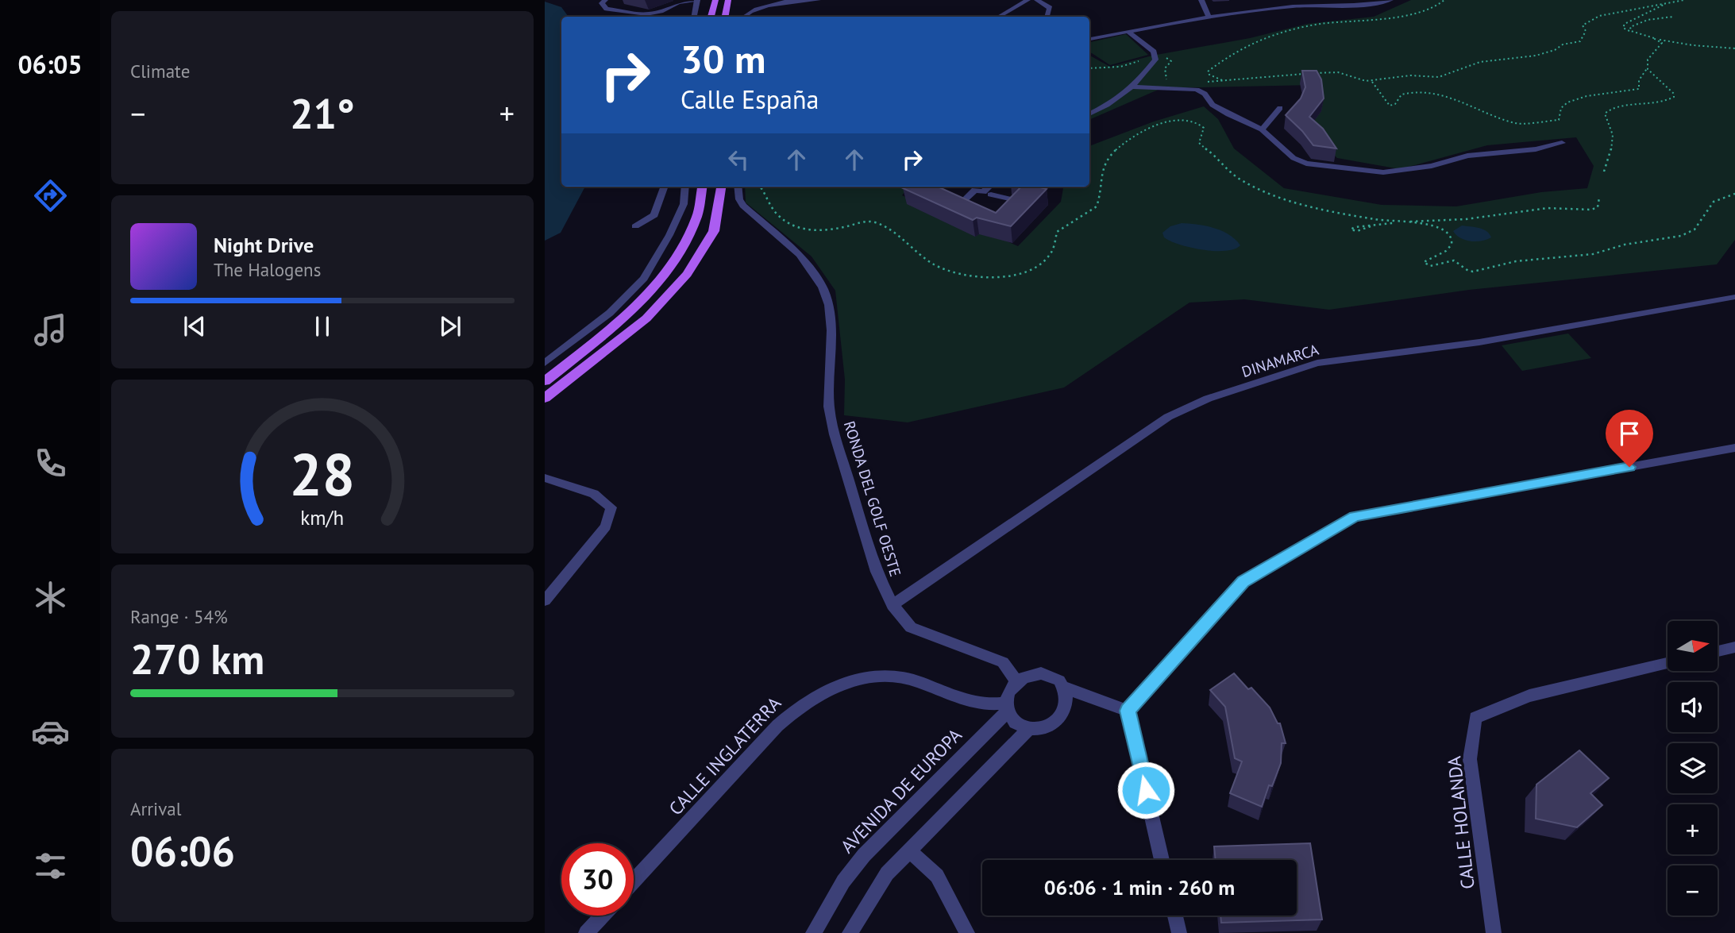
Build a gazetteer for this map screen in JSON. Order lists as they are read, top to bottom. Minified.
{"streets":{"street":["DINAMARCA","RONDA DEL GOLF OESTE","CALLE INGLATERRA","AVENIDA DE EUROPA","CALLE HOLANDA"]},"crossings":[["DINAMARCA","RONDA DEL GOLF OESTE"],["RONDA DEL GOLF OESTE","CALLE INGLATERRA"],["RONDA DEL GOLF OESTE","AVENIDA DE EUROPA"],["CALLE INGLATERRA","AVENIDA DE EUROPA"]],"north":"right","page":{"tabs":"06:05","tile":["Climate",["Range · 54%","270 km"],["Arrival","06:06"]],"turn":["30 m","Calle España"],"heat":["−","21°","+"],"song":["Night Drive","The Halogens"],"map_buttons":["+","−"],"limit":"30","trip":"06:06 · 1 min · 260 m","gauge":["28","km/h"]}}
